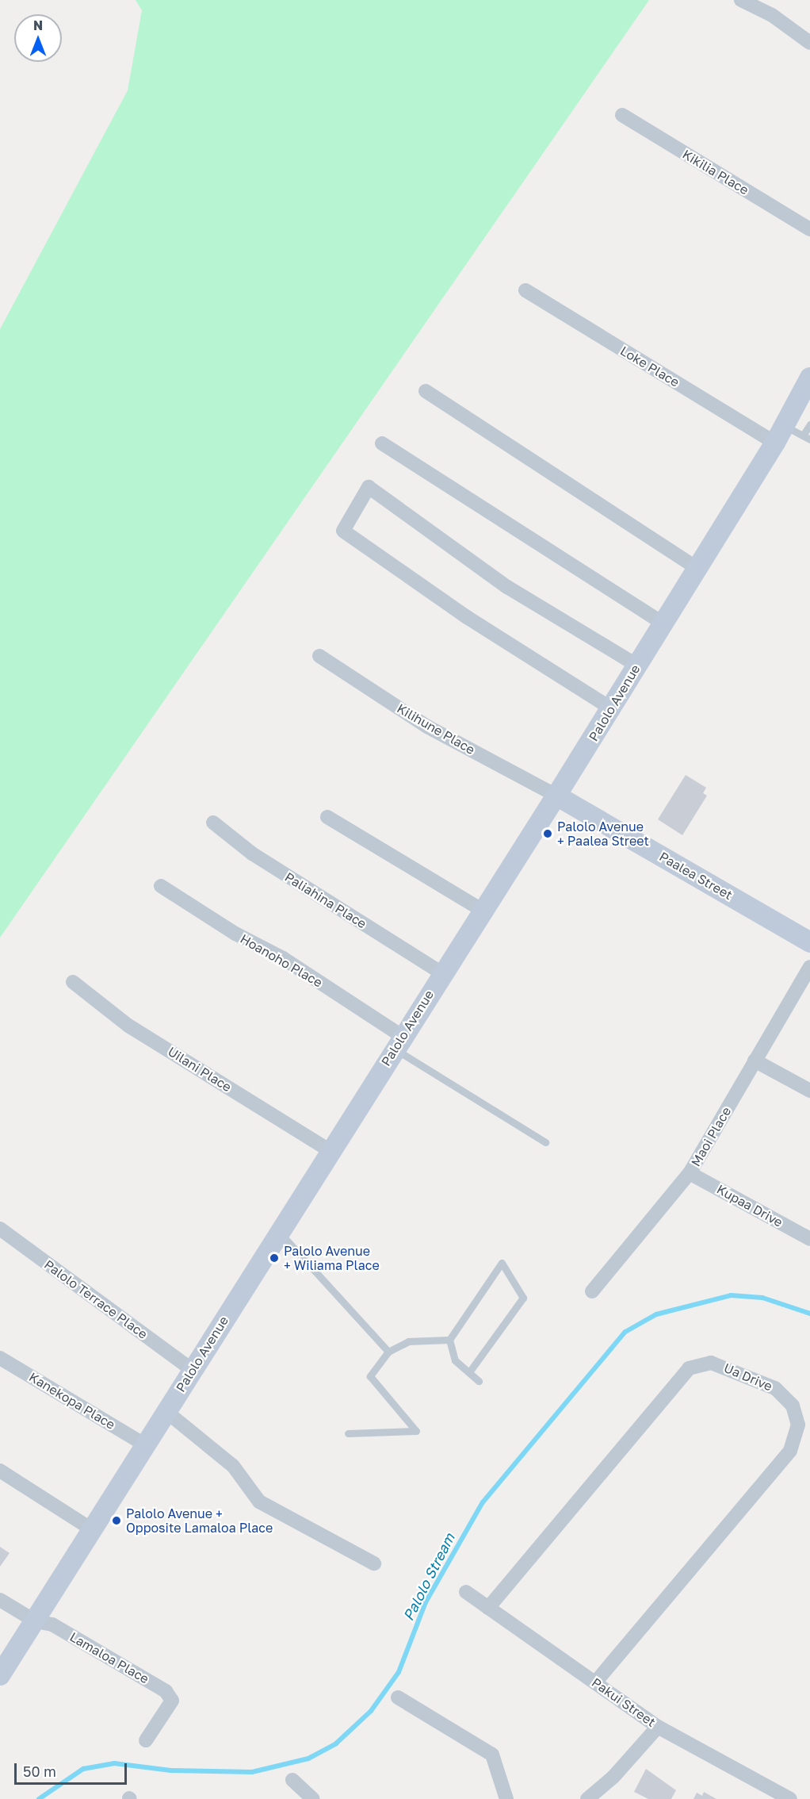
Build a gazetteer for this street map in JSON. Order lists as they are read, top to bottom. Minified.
{"streets":{"street":["Kikilia Place","Loke Place","Palolo Avenue","Kilihune Place","Paalea Street","Paliahina Place","Hoanoho Place","Uilani Place","Maoi Place","Kupaa Drive","Palolo Terrace Place","Ua Drive","Kanekopa Place","Lamaloa Place","Pakui Street"]},"crossings":[["Loke Place","Palolo Avenue"],["Palolo Avenue","Kilihune Place"],["Palolo Avenue","Paalea Street"],["Palolo Avenue","Paliahina Place"],["Palolo Avenue","Hoanoho Place"],["Palolo Avenue","Uilani Place"],["Palolo Avenue","Palolo Terrace Place"],["Palolo Avenue","Kanekopa Place"],["Palolo Avenue","Lamaloa Place"],["Kilihune Place","Paalea Street"],["Maoi Place","Kupaa Drive"],["Ua Drive","Pakui Street"]],"water":["Palolo Stream"],"places":["Palolo Avenue + Paalea Street","Palolo Avenue + Wiliama Place","Palolo Avenue + Opposite Lamaloa Place"],"scale_bar":"50 m","north":"top"}
